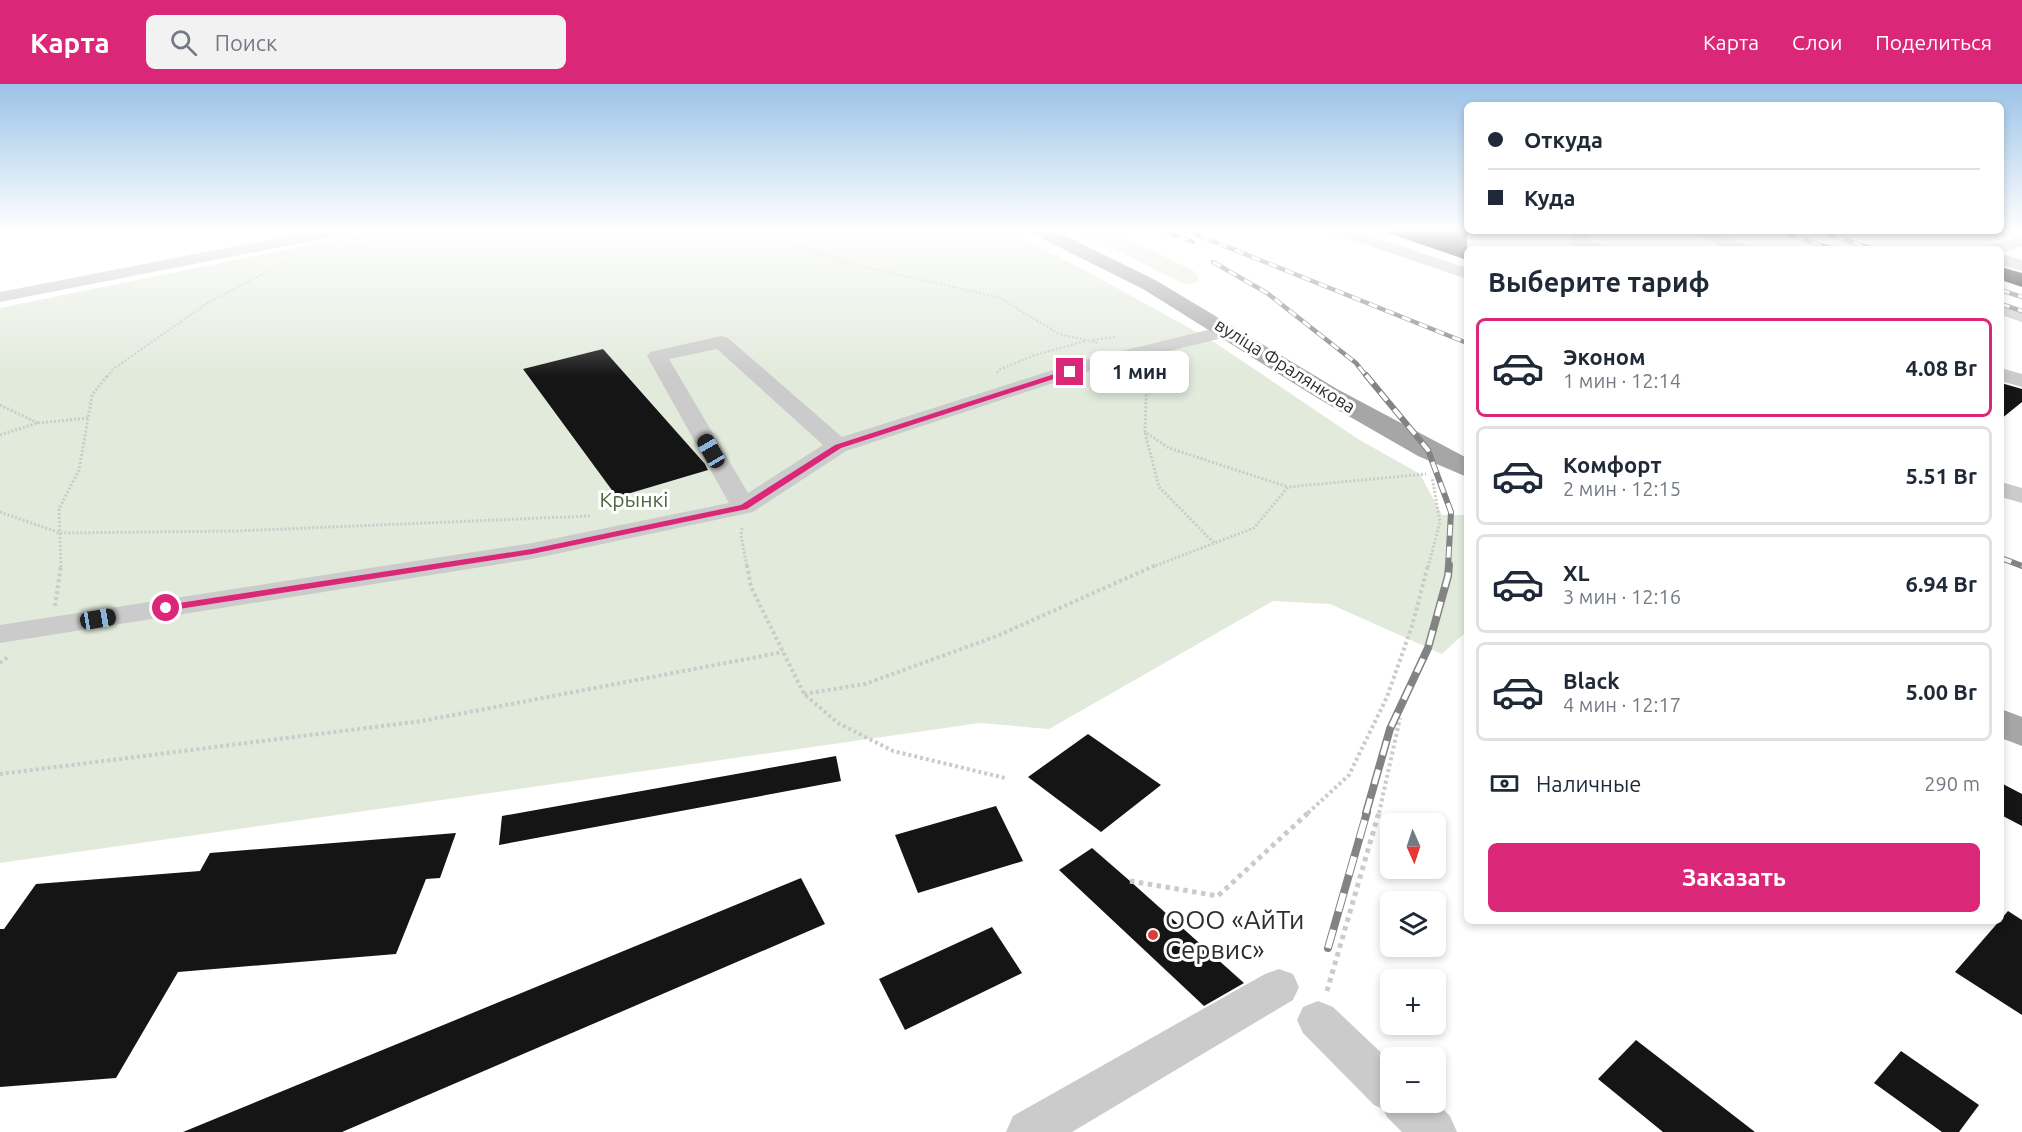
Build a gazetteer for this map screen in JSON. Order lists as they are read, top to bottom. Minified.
{"streets":{"main road":["вуліца Фралянкова"]},"parks":["Крынкі"],"places":["ООО «АйТи Сервис»"],"north":"bottom","page":{"header":"Карта","search":"Поиск","nav":["Карта","Слои","Поделиться"],"banner":["Откуда","Куда"],"heading":"Выберите тариф","list":[{"name":"Эконом","note":"1 мин · 12:14","value":"4.08 Br"},{"name":"Комфорт","note":"2 мин · 12:15","value":"5.51 Br"},{"name":"XL","note":"3 мин · 12:16","value":"6.94 Br"},{"name":"Black","note":"4 мин · 12:17","value":"5.00 Br"}],"bubble":"1 мин","pay":["Наличные","290 m"],"map_buttons":["+","−"],"buttons":"Заказать"}}
